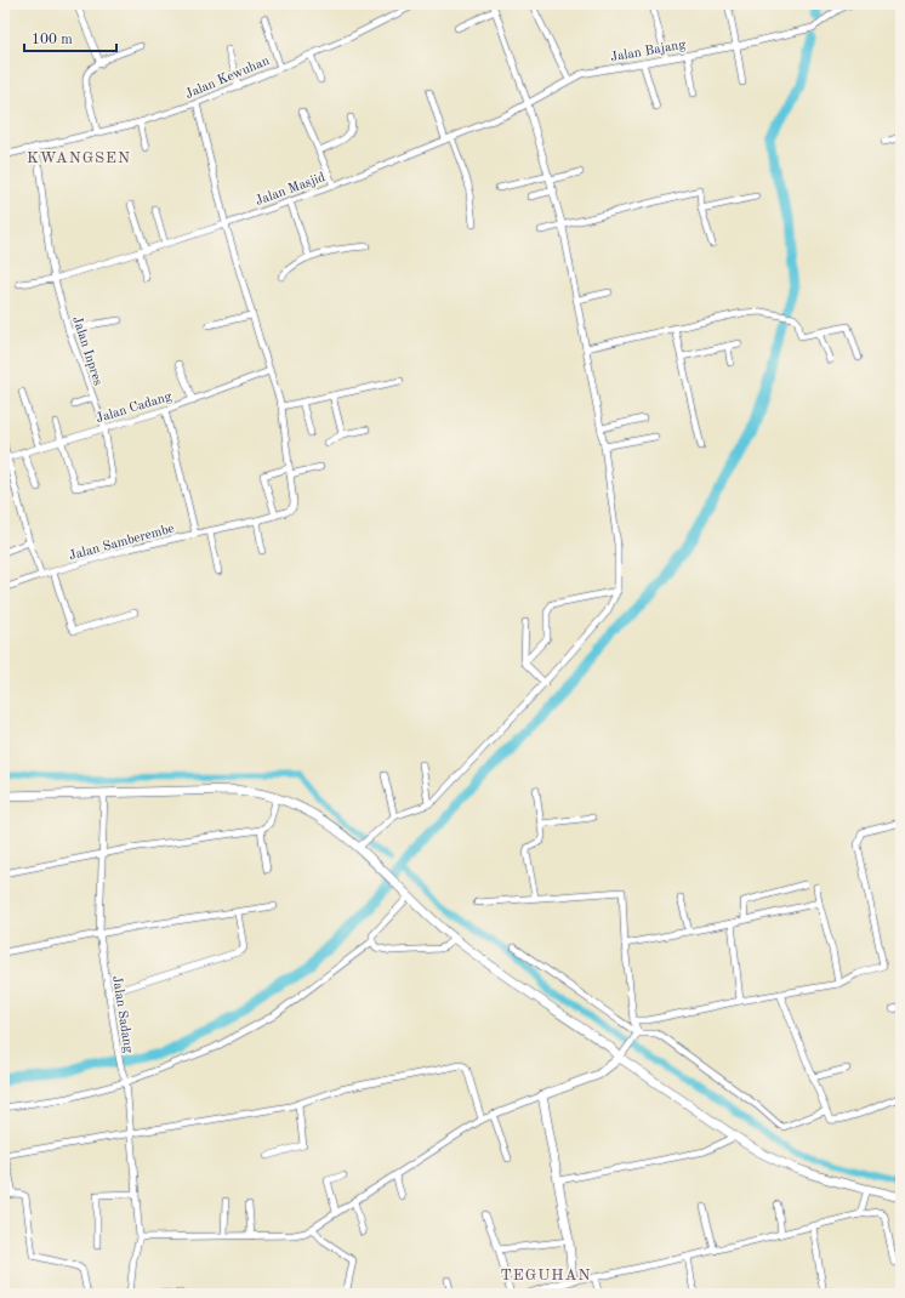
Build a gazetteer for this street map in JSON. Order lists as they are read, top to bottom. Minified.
{"streets":{"street":["Jalan Bajang","Jalan Kewuhan","Jalan Masjid","Jalan Inpres","Jalan Cadang","Jalan Samberembe","Jalan Sadang"]},"crossings":[["Jalan Bajang","Jalan Masjid"],["Jalan Kewuhan","Jalan Inpres"],["Jalan Kewuhan","Jalan Samberembe"],["Jalan Masjid","Jalan Inpres"],["Jalan Masjid","Jalan Samberembe"],["Jalan Inpres","Jalan Cadang"],["Jalan Cadang","Jalan Samberembe"]],"districts":["KWANGSEN","TEGUHAN"],"scale_bar":"100 m"}
